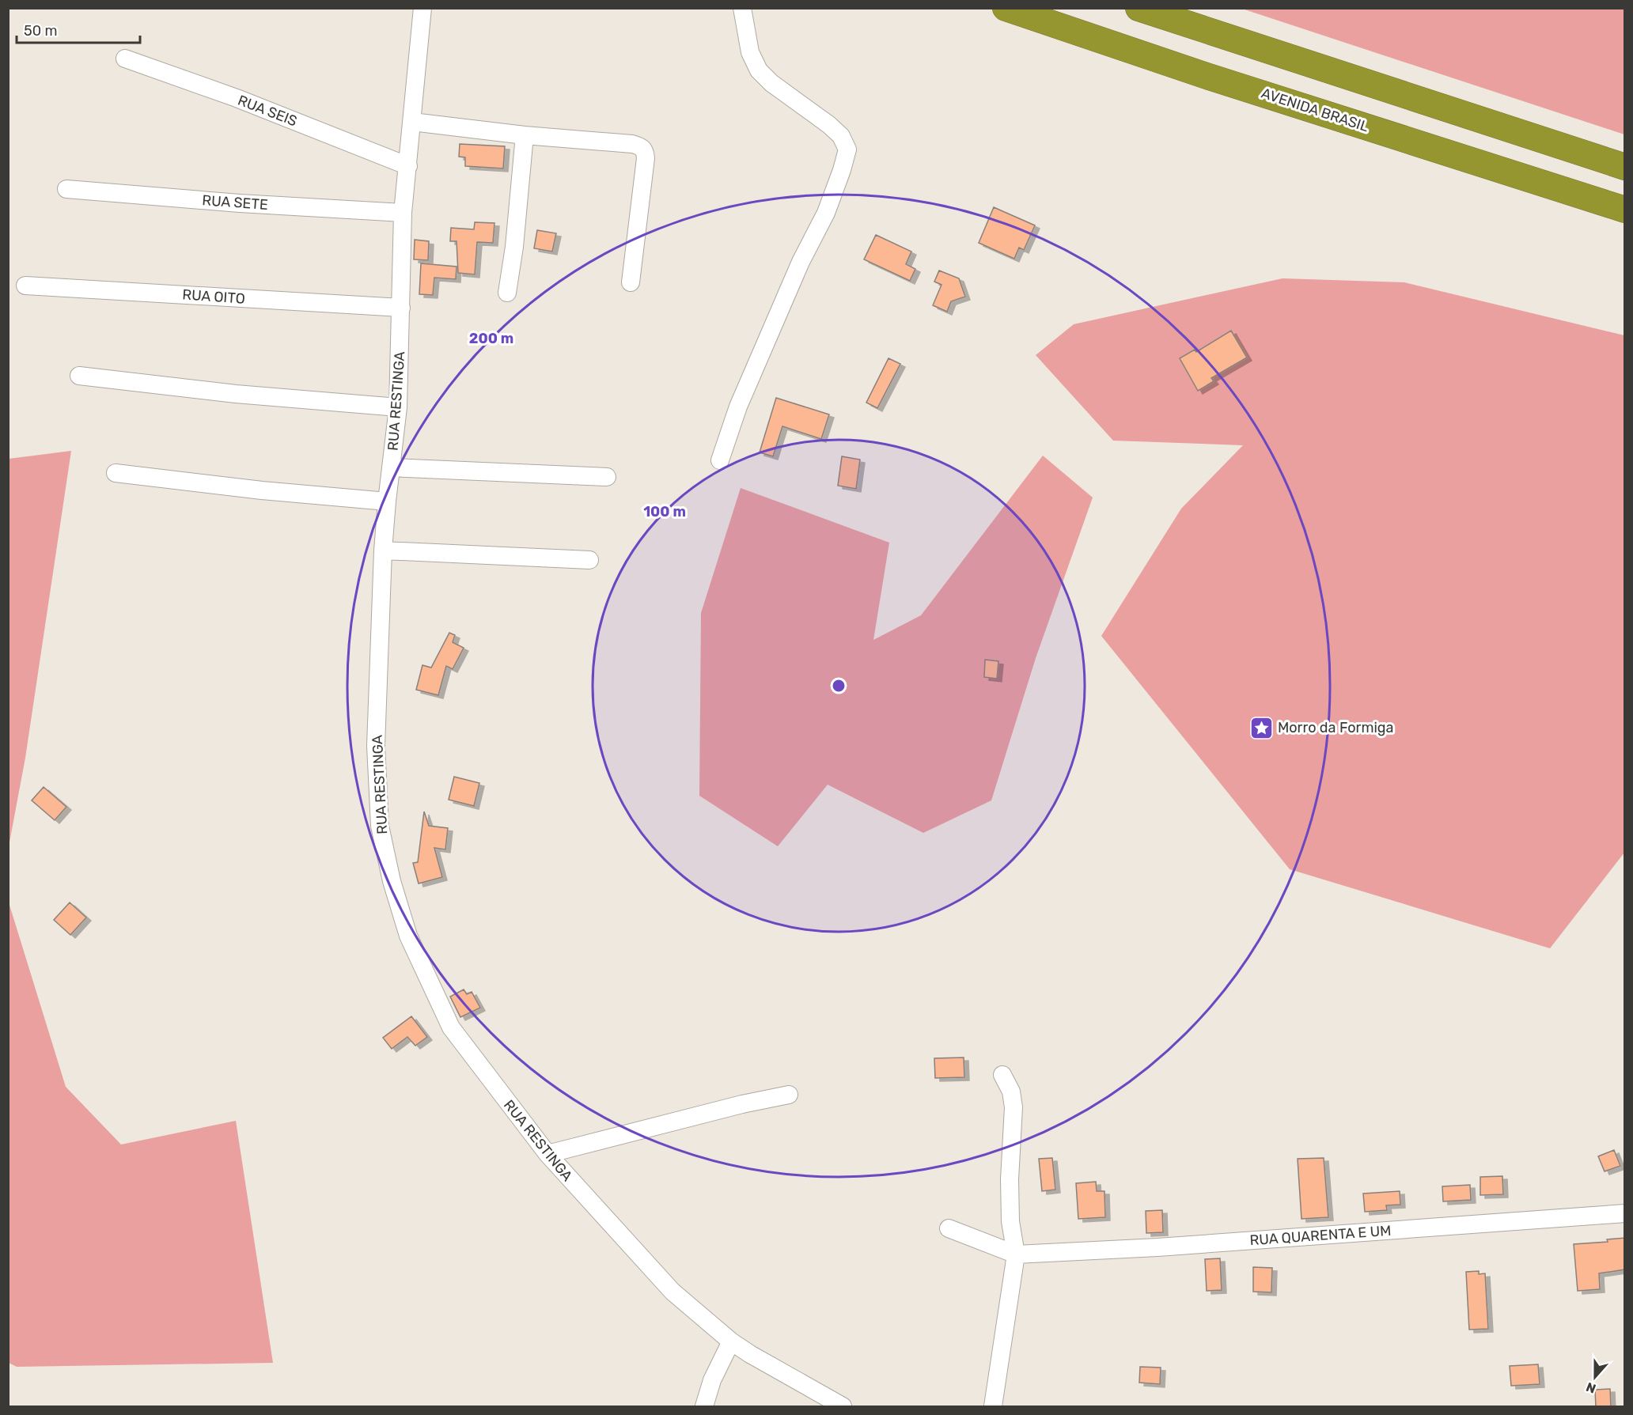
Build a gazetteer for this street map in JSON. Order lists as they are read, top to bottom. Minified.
{"streets":{"highway":["AVENIDA BRASIL"],"street":["RUA SEIS","RUA SETE","RUA OITO","RUA RESTINGA","RUA QUARENTA E UM"]},"crossings":[["RUA SEIS","RUA RESTINGA"],["RUA SETE","RUA RESTINGA"],["RUA OITO","RUA RESTINGA"]],"places":{"place":["Morro da Formiga"]},"scale_bar":"50 m","north":"bottom","rings":["200 m","100 m"]}
